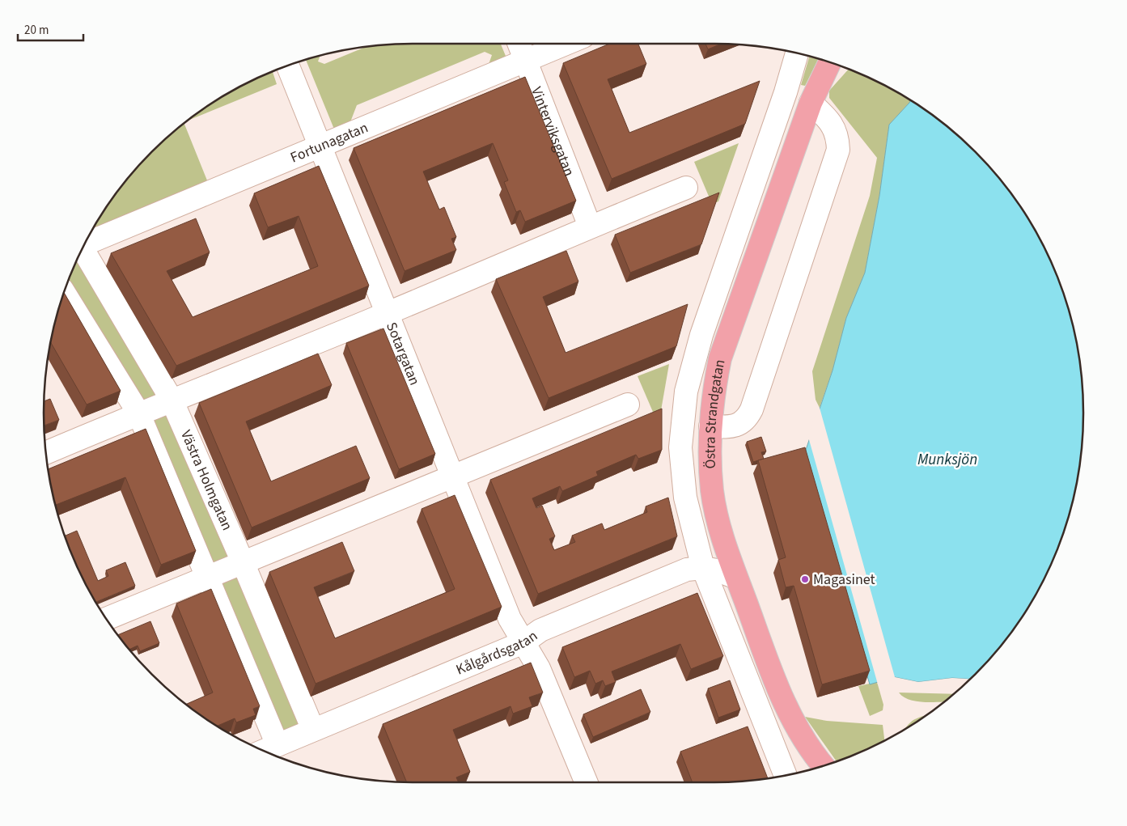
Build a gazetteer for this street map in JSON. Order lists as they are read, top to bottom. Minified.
{"streets":{"main road":["Östra Strandgatan"],"street":["Vinterviksgatan","Fortunagatan","Sotargatan","Västra Holmgatan","Kålgårdsgatan"]},"crossings":[["Vinterviksgatan","Fortunagatan"],["Fortunagatan","Sotargatan"],["Sotargatan","Kålgårdsgatan"],["Östra Strandgatan","Kålgårdsgatan"],["Västra Holmgatan","Kålgårdsgatan"]],"water":["Munksjön"],"places":["Magasinet"],"scale_bar":"20 m"}
